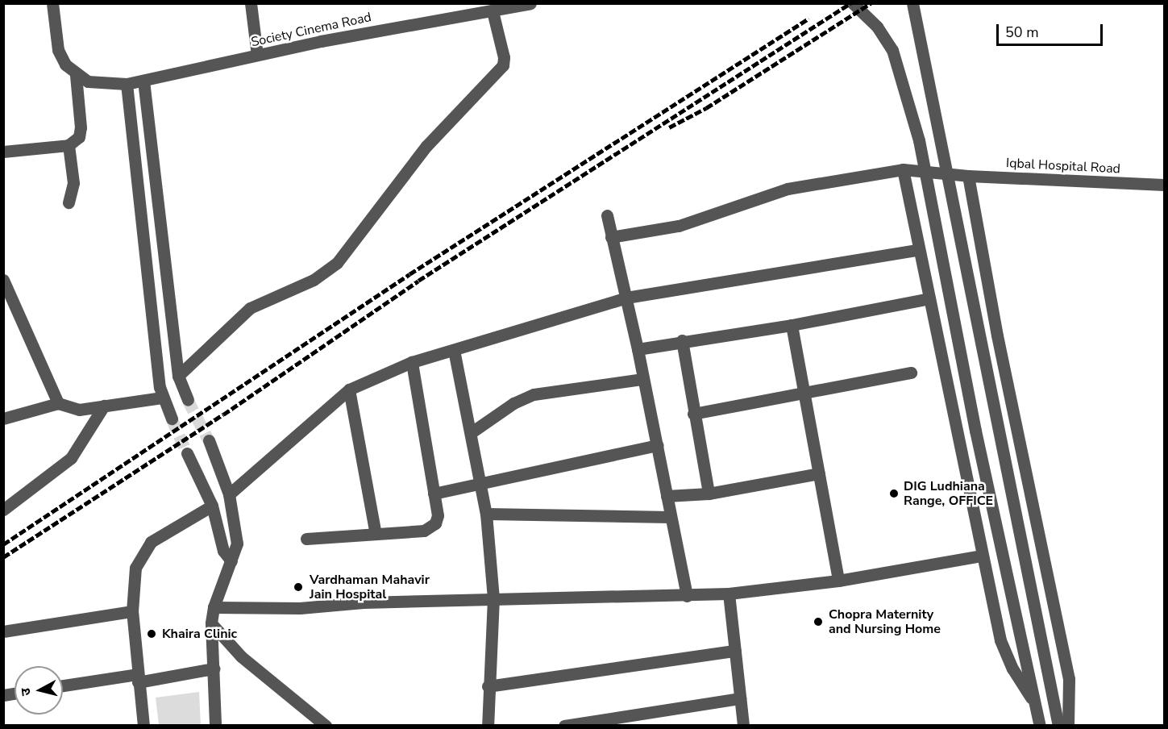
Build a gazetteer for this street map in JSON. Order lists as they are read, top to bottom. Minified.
{"streets":{"street":["Society Cinema Road","Iqbal Hospital Road"]},"places":["DIG Ludhiana Range, OFFICE","Vardhaman Mahavir Jain Hospital","Chopra Maternity and Nursing Home","Khaira Clinic"],"scale_bar":"50 m","north":"left"}
